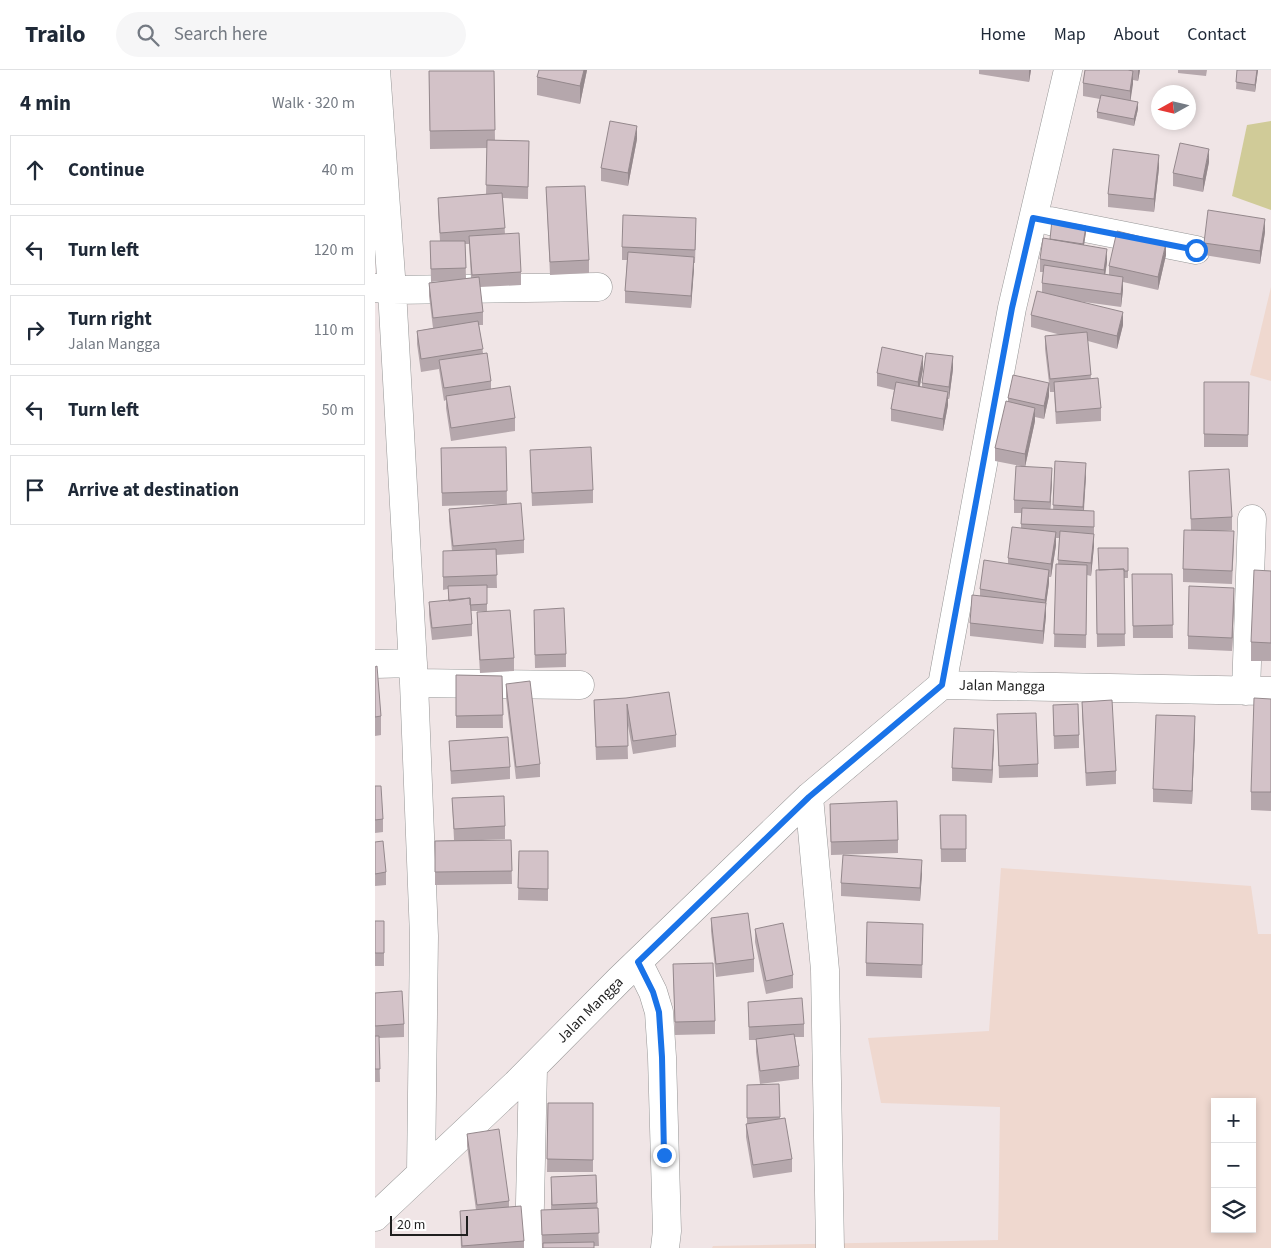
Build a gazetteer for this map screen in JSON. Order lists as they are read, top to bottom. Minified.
{"streets":{"street":["Jalan Mangga"]},"scale_bar":"20 m","north":"left","page":{"header":"Trailo","search":"Search here","nav":["Home","Map","About","Contact"],"heading":["4 min","Walk · 320 m"],"list":[["Continue","40 m"],["Turn left","120 m"],["Turn right","Jalan Mangga","110 m"],["Turn left","50 m"],"Arrive at destination"],"map_buttons":["+","−"],"scale":"20 m"}}
